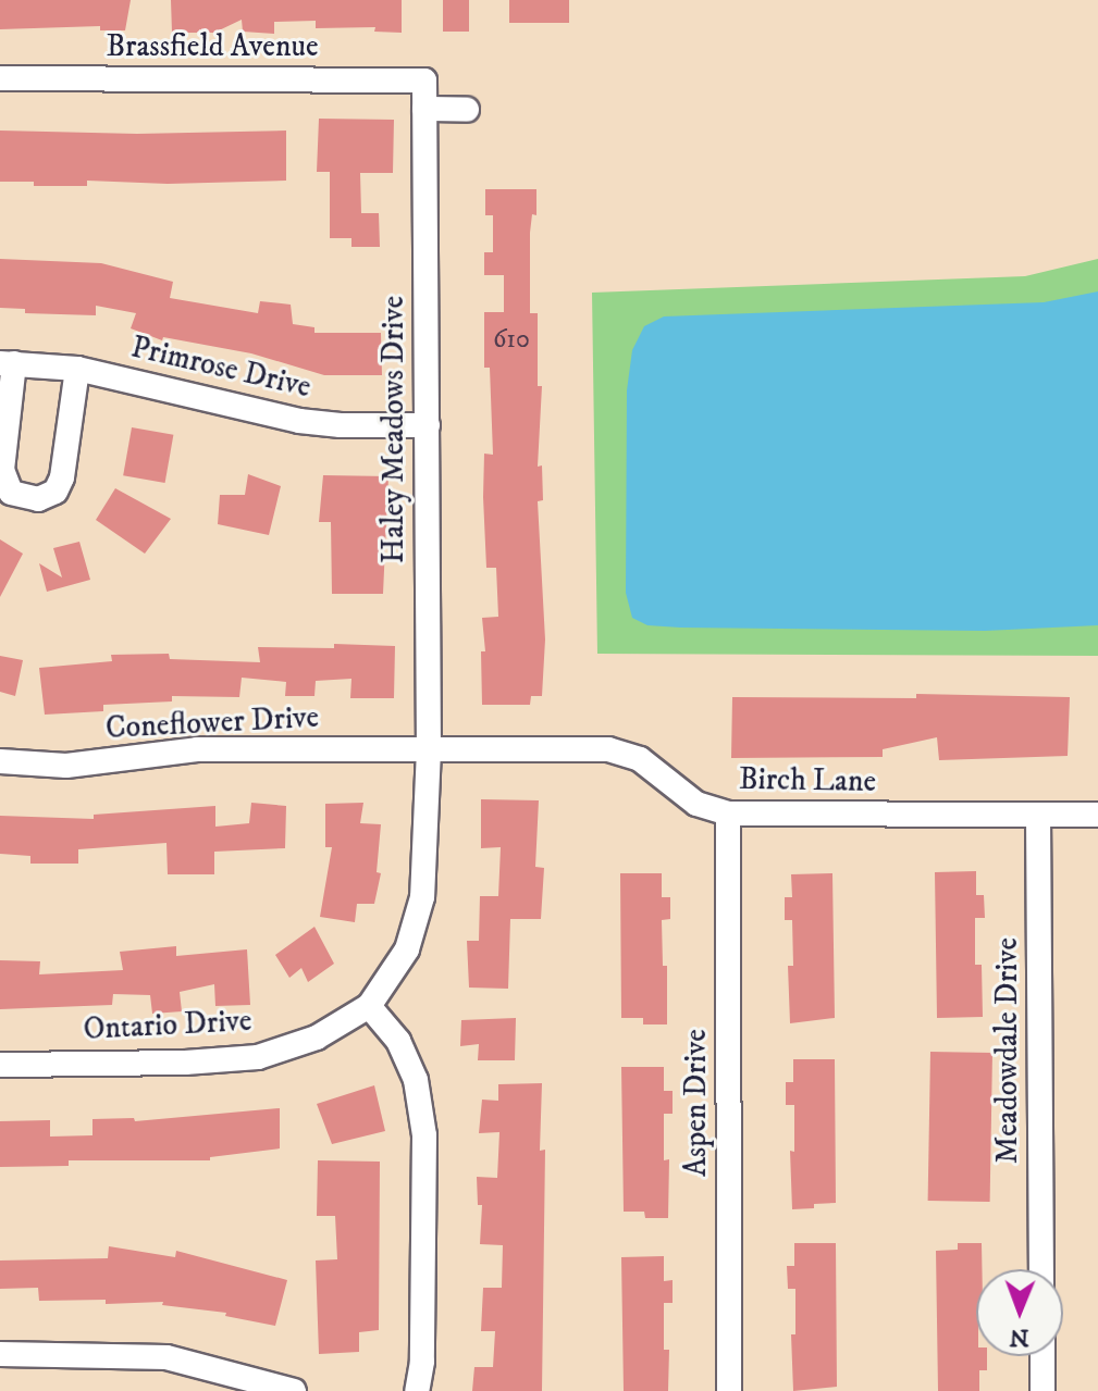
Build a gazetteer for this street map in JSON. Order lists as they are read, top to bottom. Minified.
{"streets":{"street":["Brassfield Avenue","Primrose Drive","Haley Meadows Drive","Coneflower Drive","Birch Lane","Ontario Drive","Meadowdale Drive","Aspen Drive"]},"crossings":[["Brassfield Avenue","Haley Meadows Drive"],["Primrose Drive","Haley Meadows Drive"],["Haley Meadows Drive","Coneflower Drive"],["Haley Meadows Drive","Birch Lane"],["Haley Meadows Drive","Ontario Drive"],["Coneflower Drive","Birch Lane"],["Coneflower Drive","Ontario Drive"],["Birch Lane","Ontario Drive"],["Birch Lane","Meadowdale Drive"],["Birch Lane","Aspen Drive"]],"house_numbers":["610"],"north":"bottom"}
